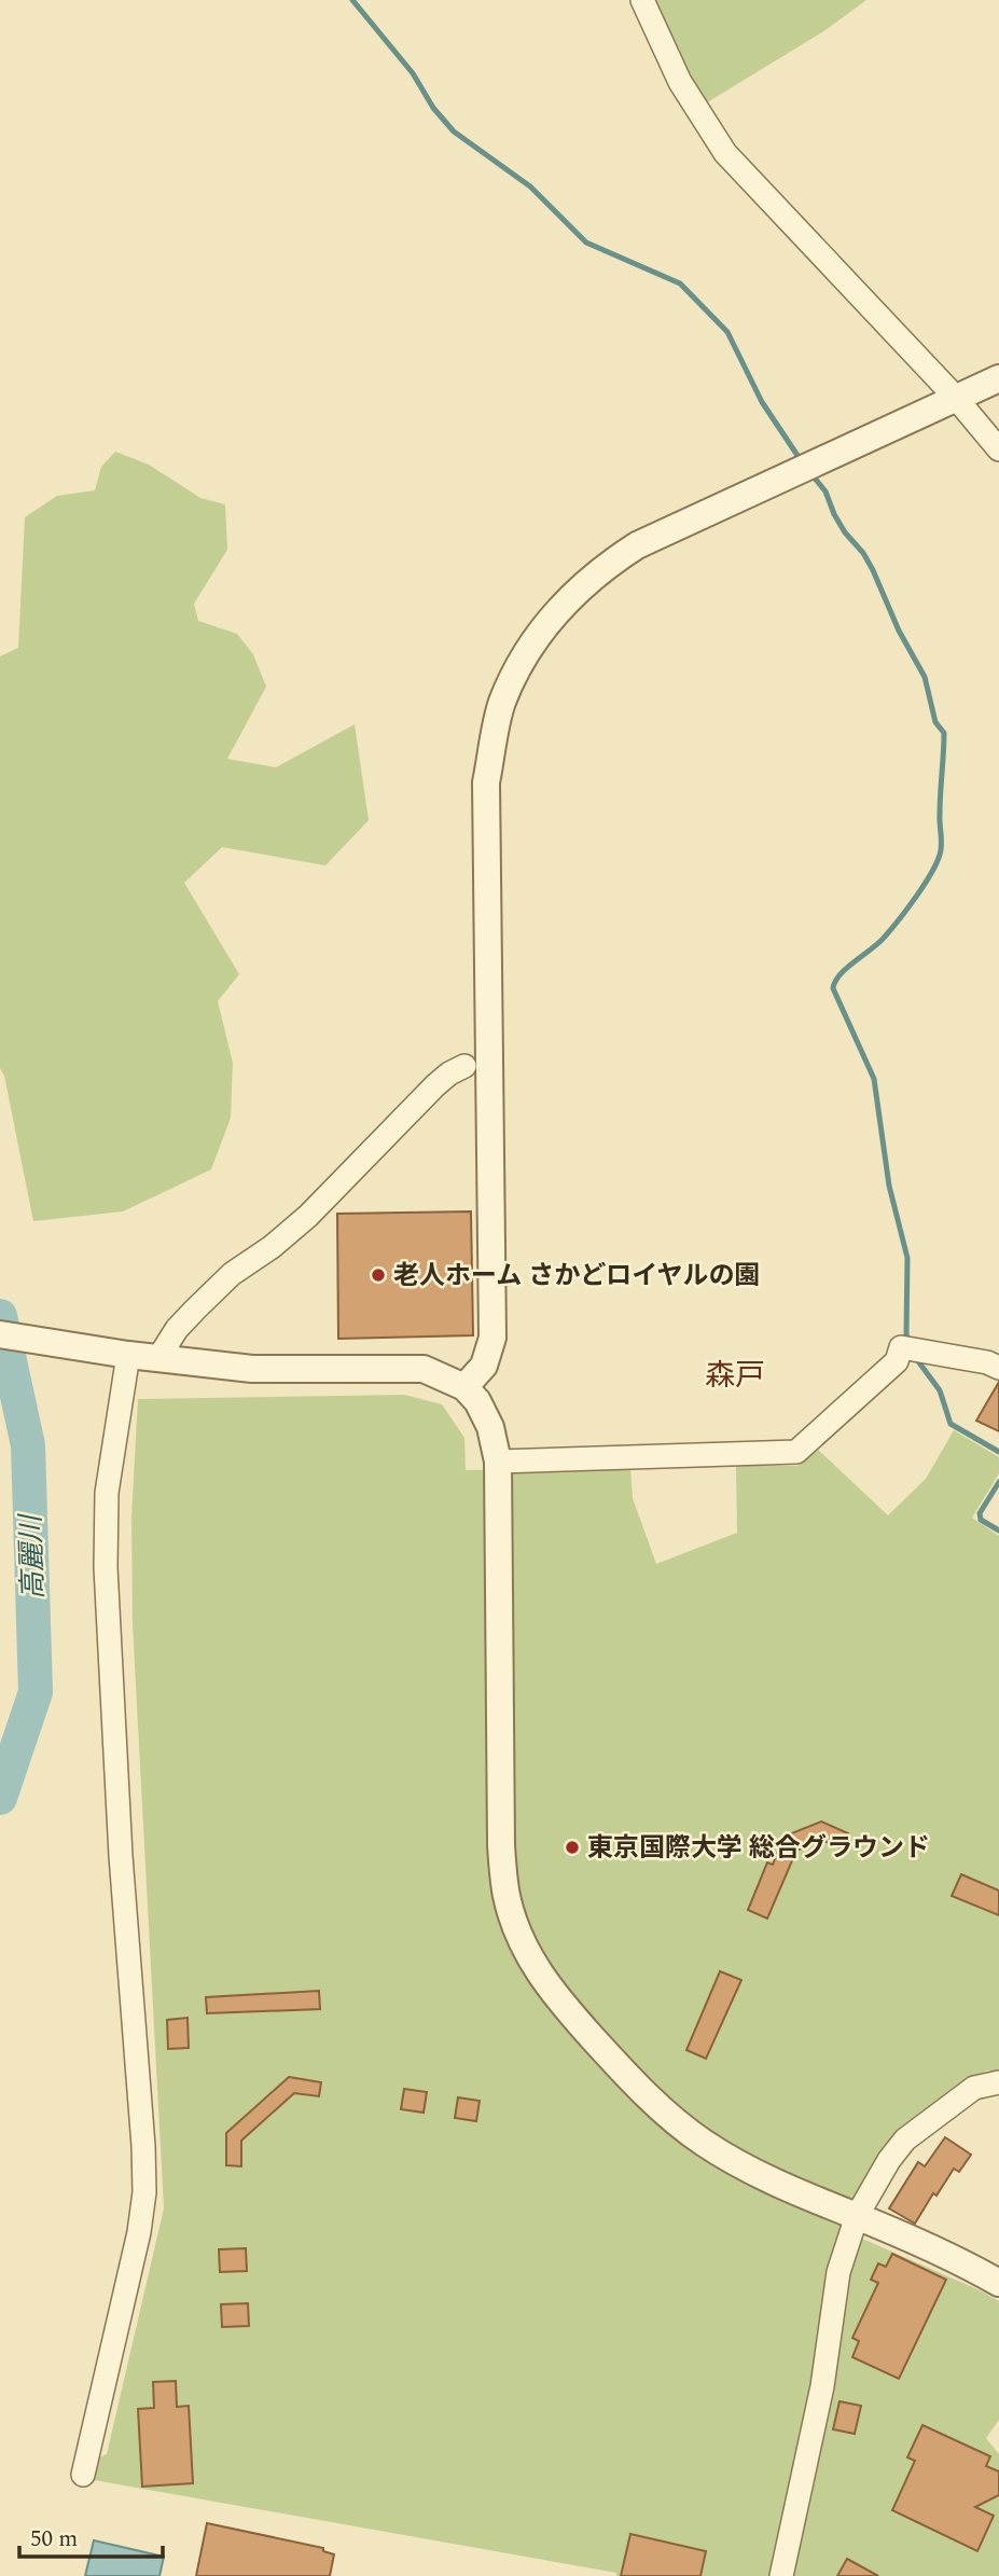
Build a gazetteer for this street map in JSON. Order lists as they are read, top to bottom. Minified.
{"districts":["森戸"],"water":["高麗川"],"places":["老人ホーム さかどロイヤルの園","東京国際大学 総合グラウンド"],"scale_bar":"50 m"}
